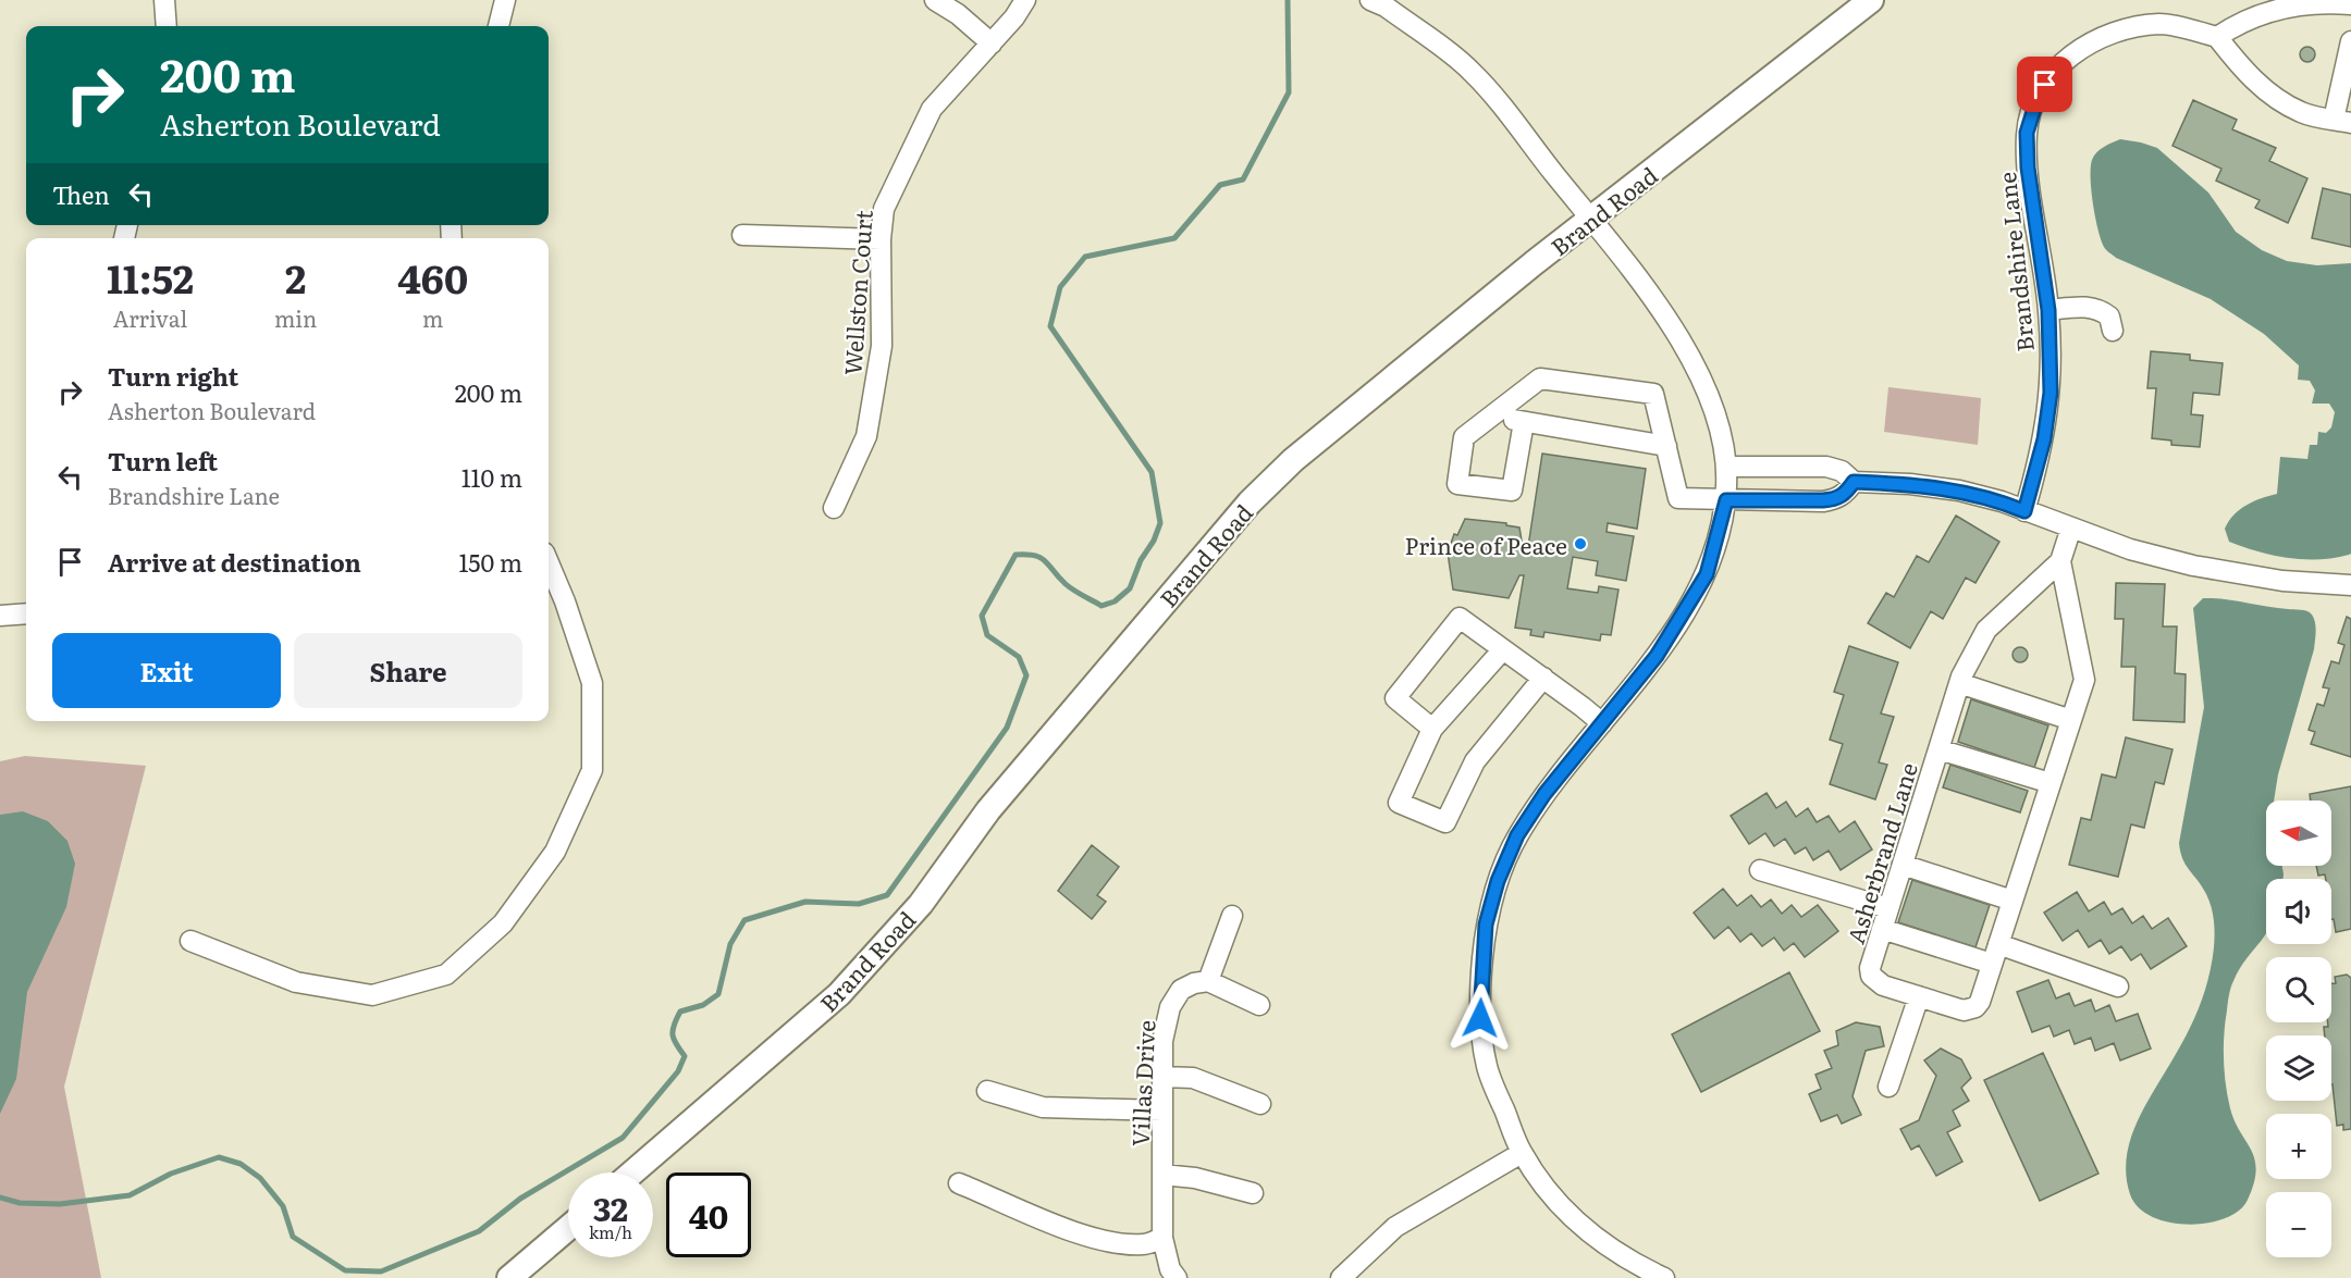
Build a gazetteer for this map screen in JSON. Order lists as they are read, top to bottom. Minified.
{"streets":{"main road":["Brand Road"],"street":["Brandshire Lane","Wellston Court","Asherbrand Lane","Villas Drive"]},"places":["Prince of Peace"],"north":"left","page":{"turn":["200 m","Asherton Boulevard"],"then":"Then","eta":["11:52","Arrival","2","min","460","m"],"list":[{"name":"Turn right","note":"Asherton Boulevard","value":"200 m"},{"name":"Turn left","note":"Brandshire Lane","value":"110 m"},{"name":"Arrive at destination","value":"150 m"}],"buttons":["Exit","Share"],"map_buttons":["+","−"],"speed":"32 km/h","limit":"40"}}
